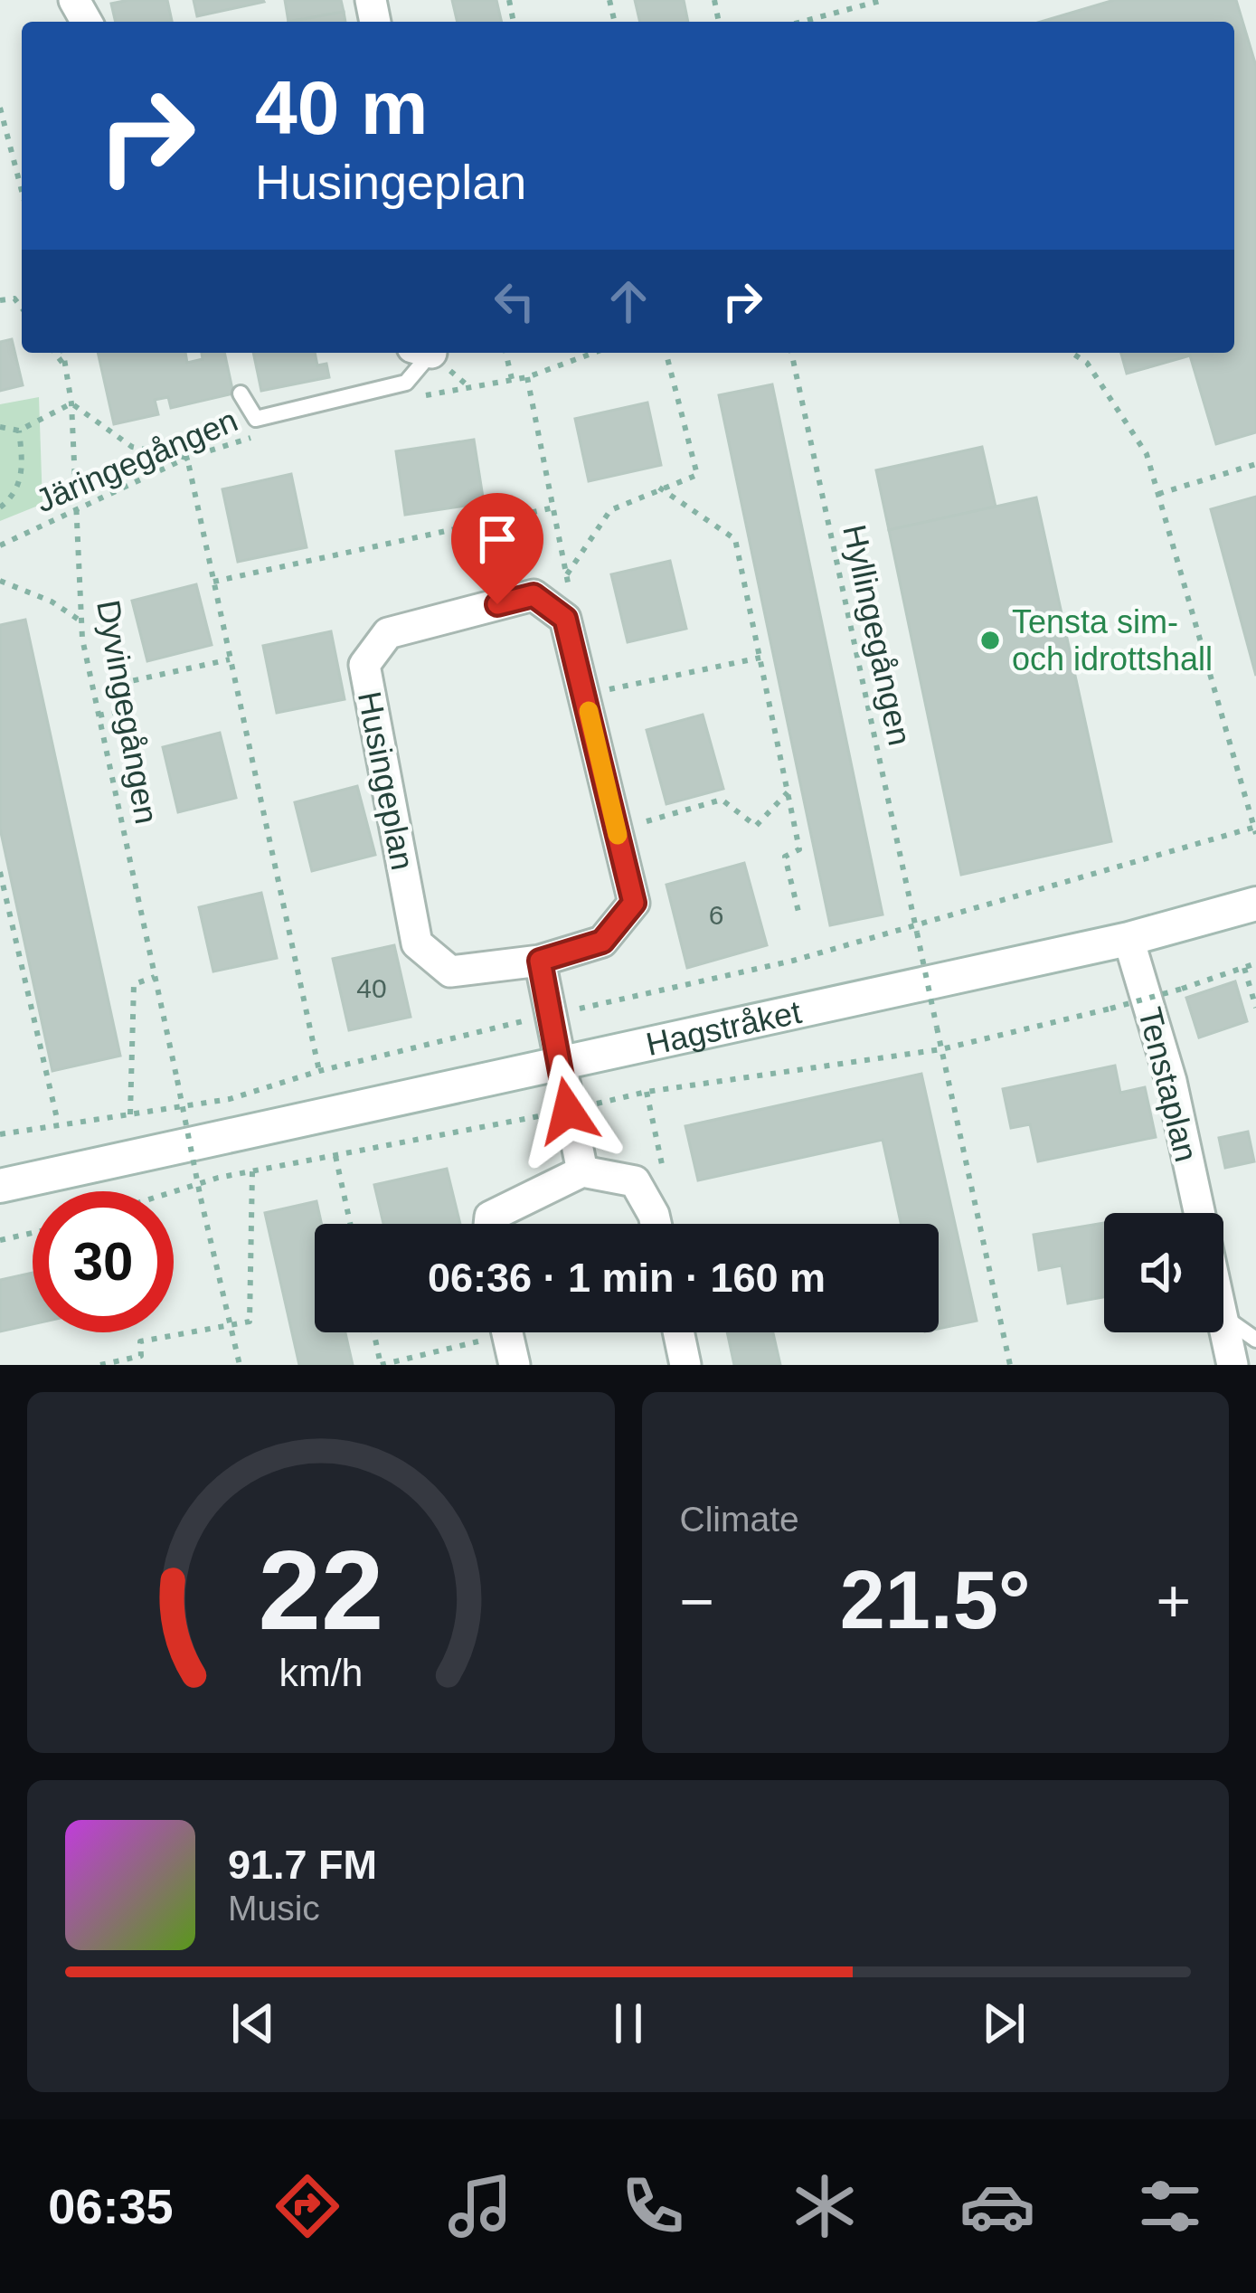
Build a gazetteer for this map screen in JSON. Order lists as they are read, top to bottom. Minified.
{"streets":{"street":["Husingeplan","Hagstråket","Tenstaplan"],"path":["Järingegången","Hyllingegången","Dyvingegången"]},"crossings":[["Järingegången","Dyvingegången"],["Hagstråket","Tenstaplan"]],"places":["Tensta sim- och idrottshall"],"house_numbers":["6","40"],"page":{"turn":["40 m","Husingeplan"],"limit":"30","trip":"06:36 · 1 min · 160 m","tile":"Climate","heat":["−","21.5°","+"],"song":["91.7 FM","Music"],"tabs":"06:35","gauge":["22","km/h"]}}
